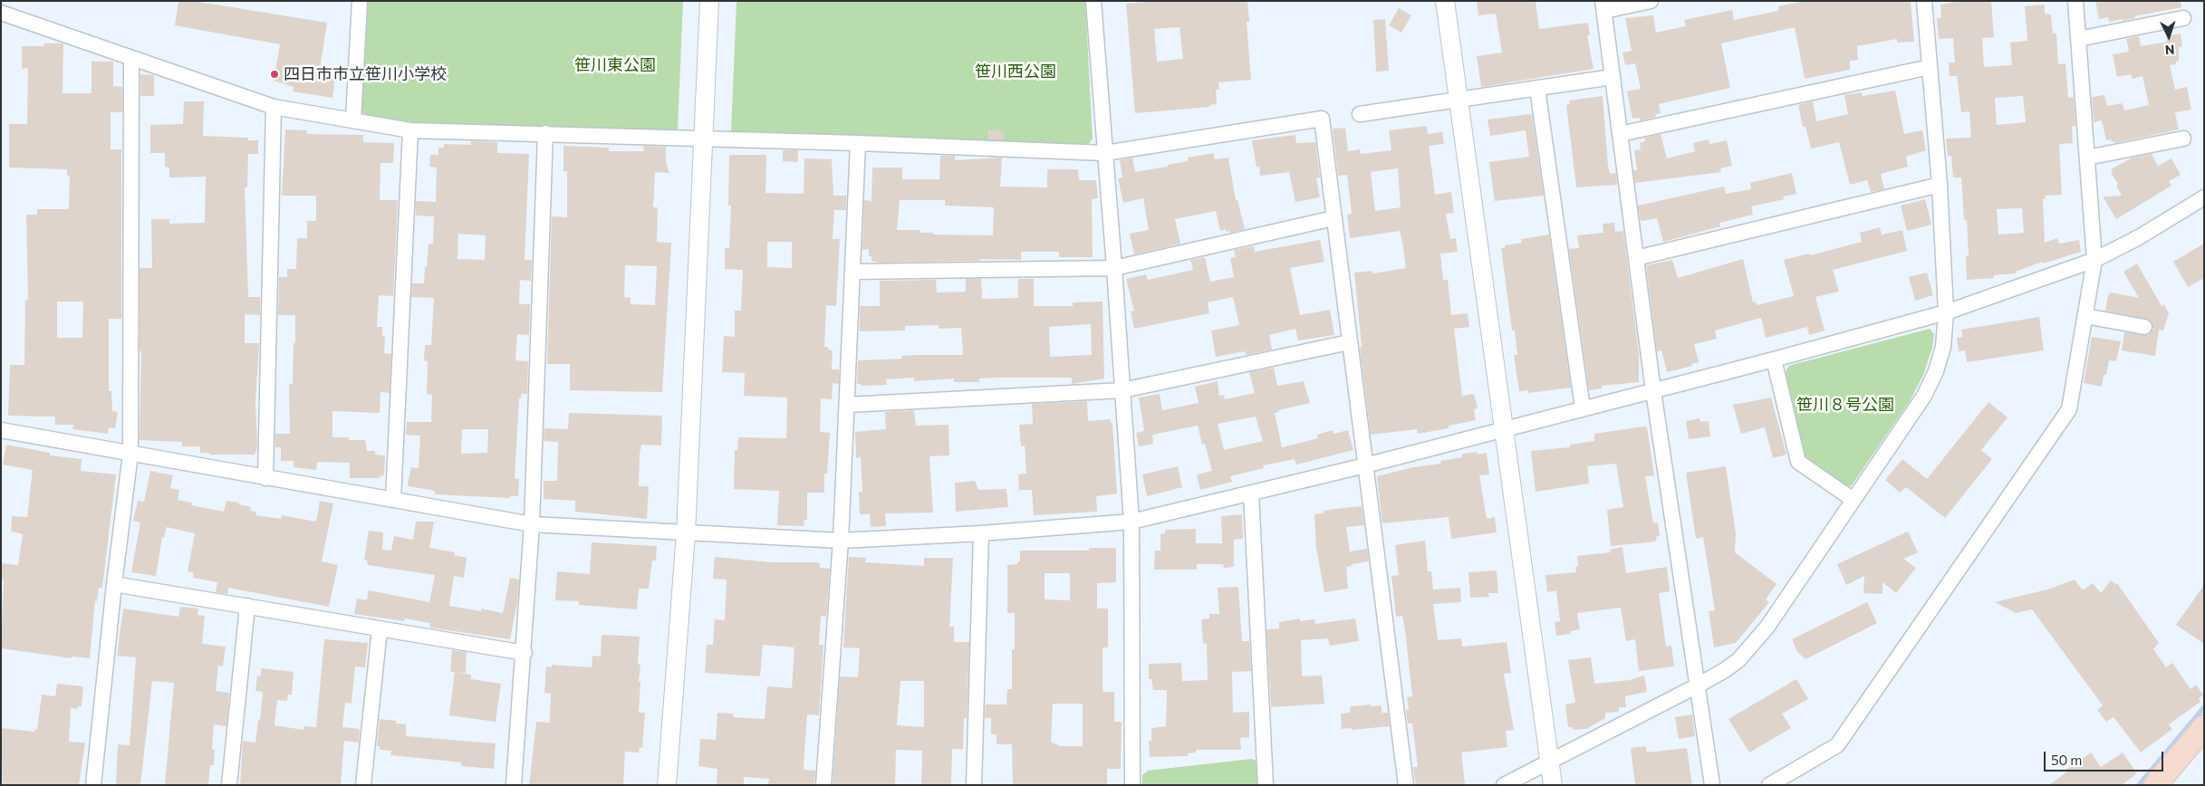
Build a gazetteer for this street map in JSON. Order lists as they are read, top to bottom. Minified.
{"parks":["笹川東公園","笹川西公園","笹川８号公園"],"places":["四日市市立笹川小学校"],"scale_bar":"50 m","north":"bottom"}
